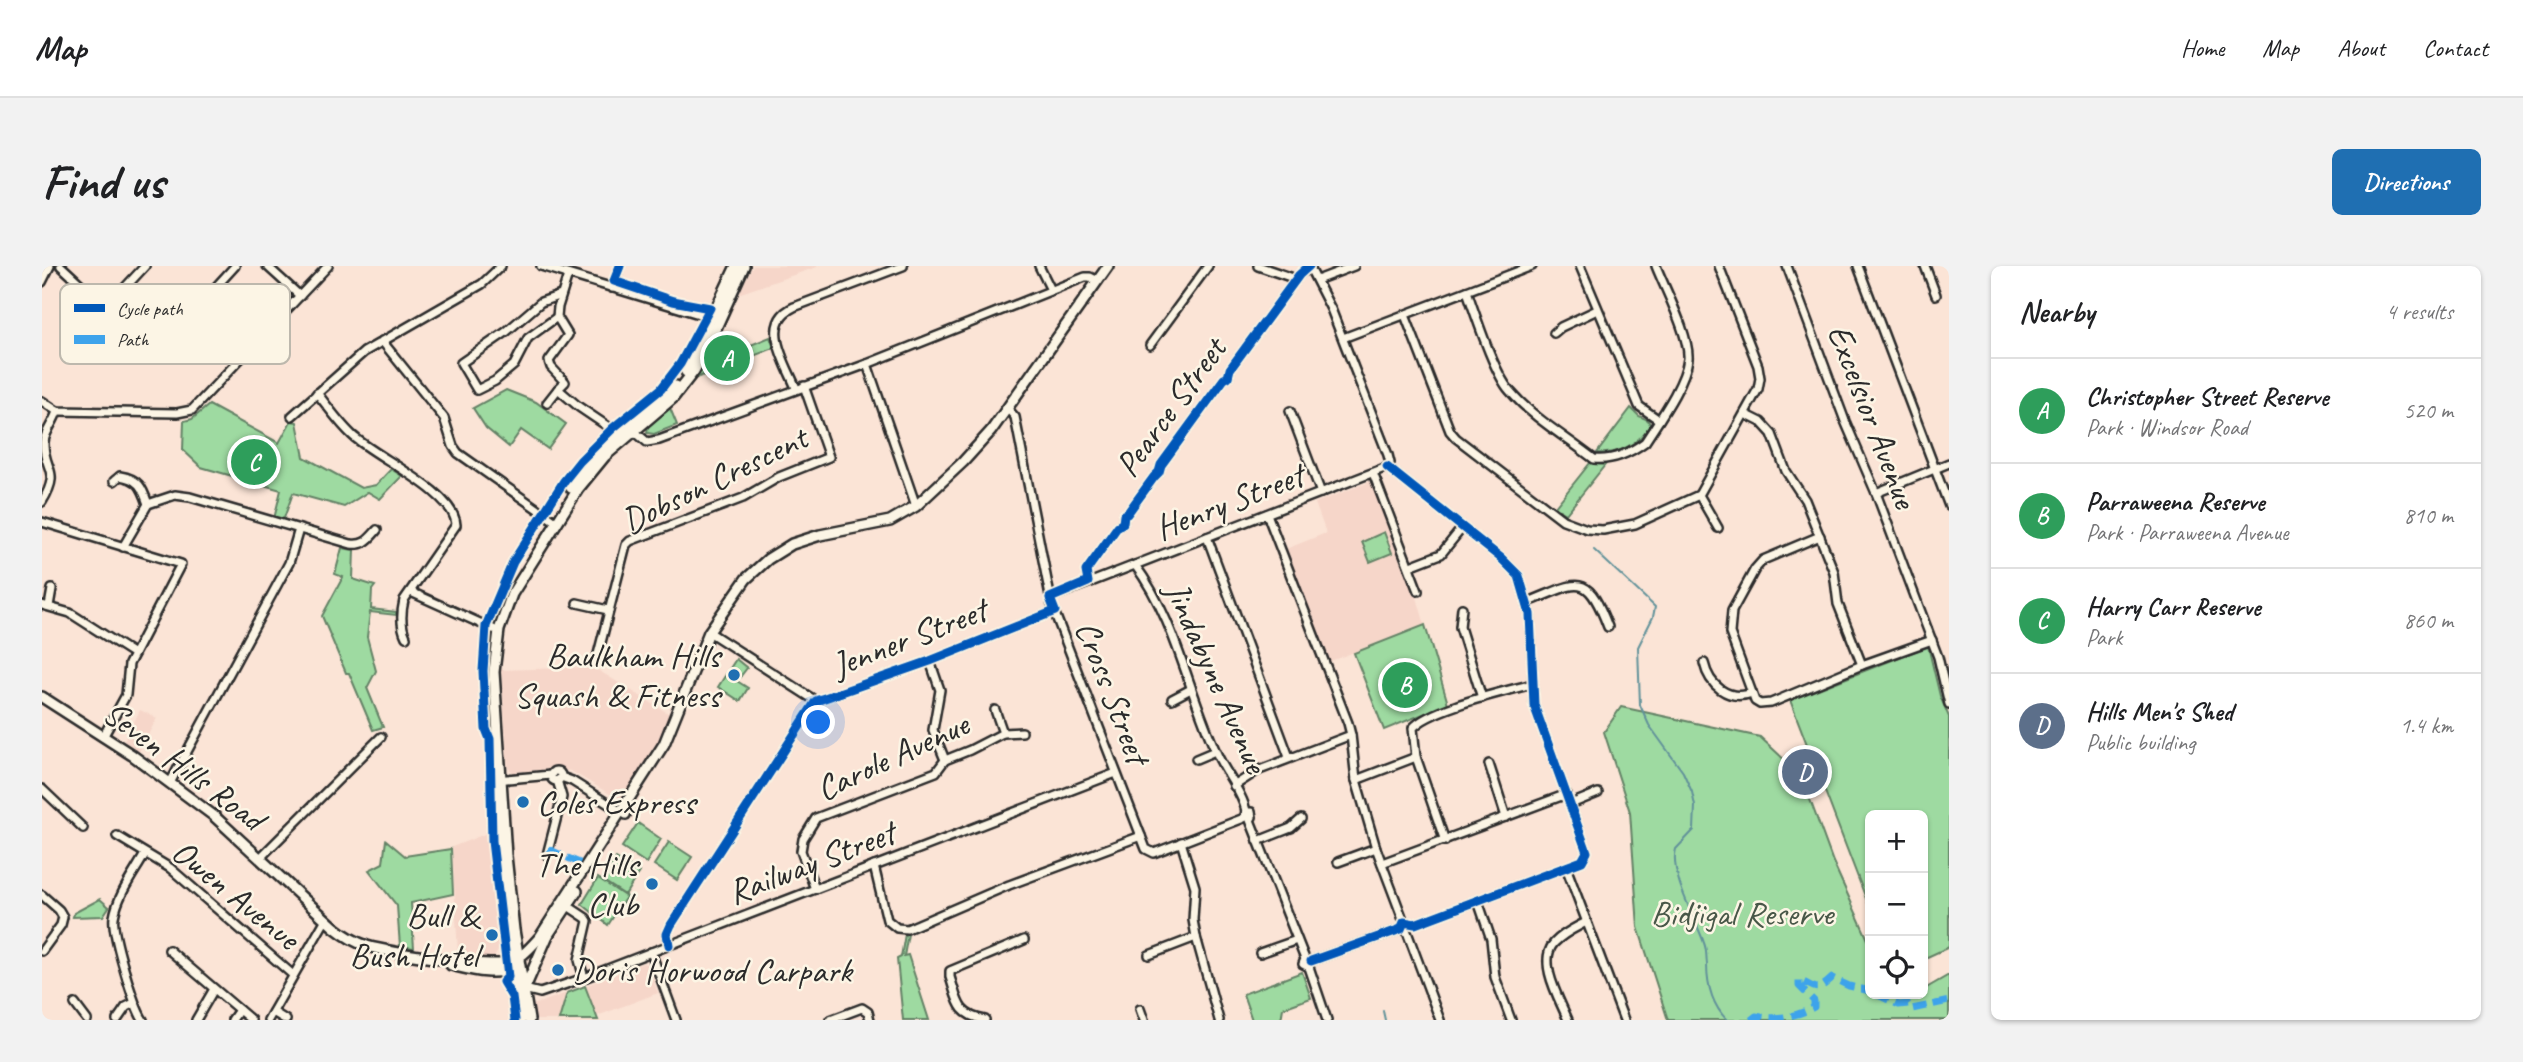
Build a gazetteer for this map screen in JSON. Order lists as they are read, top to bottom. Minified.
{"streets":{"main road":["Seven Hills Road"],"street":["Pearce Street","Excelsior Avenue","Dobson Crescent","Henry Street","Jenner Street","Jindabyne Avenue","Cross Street","Carole Avenue","Railway Street","Owen Avenue"]},"crossings":[["Pearce Street","Henry Street"],["Henry Street","Jindabyne Avenue"],["Henry Street","Cross Street"],["Jenner Street","Cross Street"],["Jenner Street","Railway Street"],["Cross Street","Railway Street"],["Carole Avenue","Railway Street"]],"parks":["Bidjigal Reserve"],"places":["Baulkham Hills Squash & Fitness","Coles Express","The Hills Club","Bull & Bush Hotel","Doris Horwood Carpark"],"legend":["Cycle path","Path"],"page":{"header":"Map","nav":["Home","Map","About","Contact"],"buttons":"Directions","title":"Find us","heading":["Nearby","4 results"],"pins":["A","C","B","D"],"list":[{"mark":"A","name":"Christopher Street Reserve","note":"Park · Windsor Road","value":"520 m"},{"mark":"B","name":"Parraweena Reserve","note":"Park · Parraweena Avenue","value":"810 m"},{"mark":"C","name":"Harry Carr Reserve","note":"Park","value":"860 m"},{"mark":"D","name":"Hills Men's Shed","note":"Public building","value":"1.4 km"}],"map_buttons":["+","−"]}}
